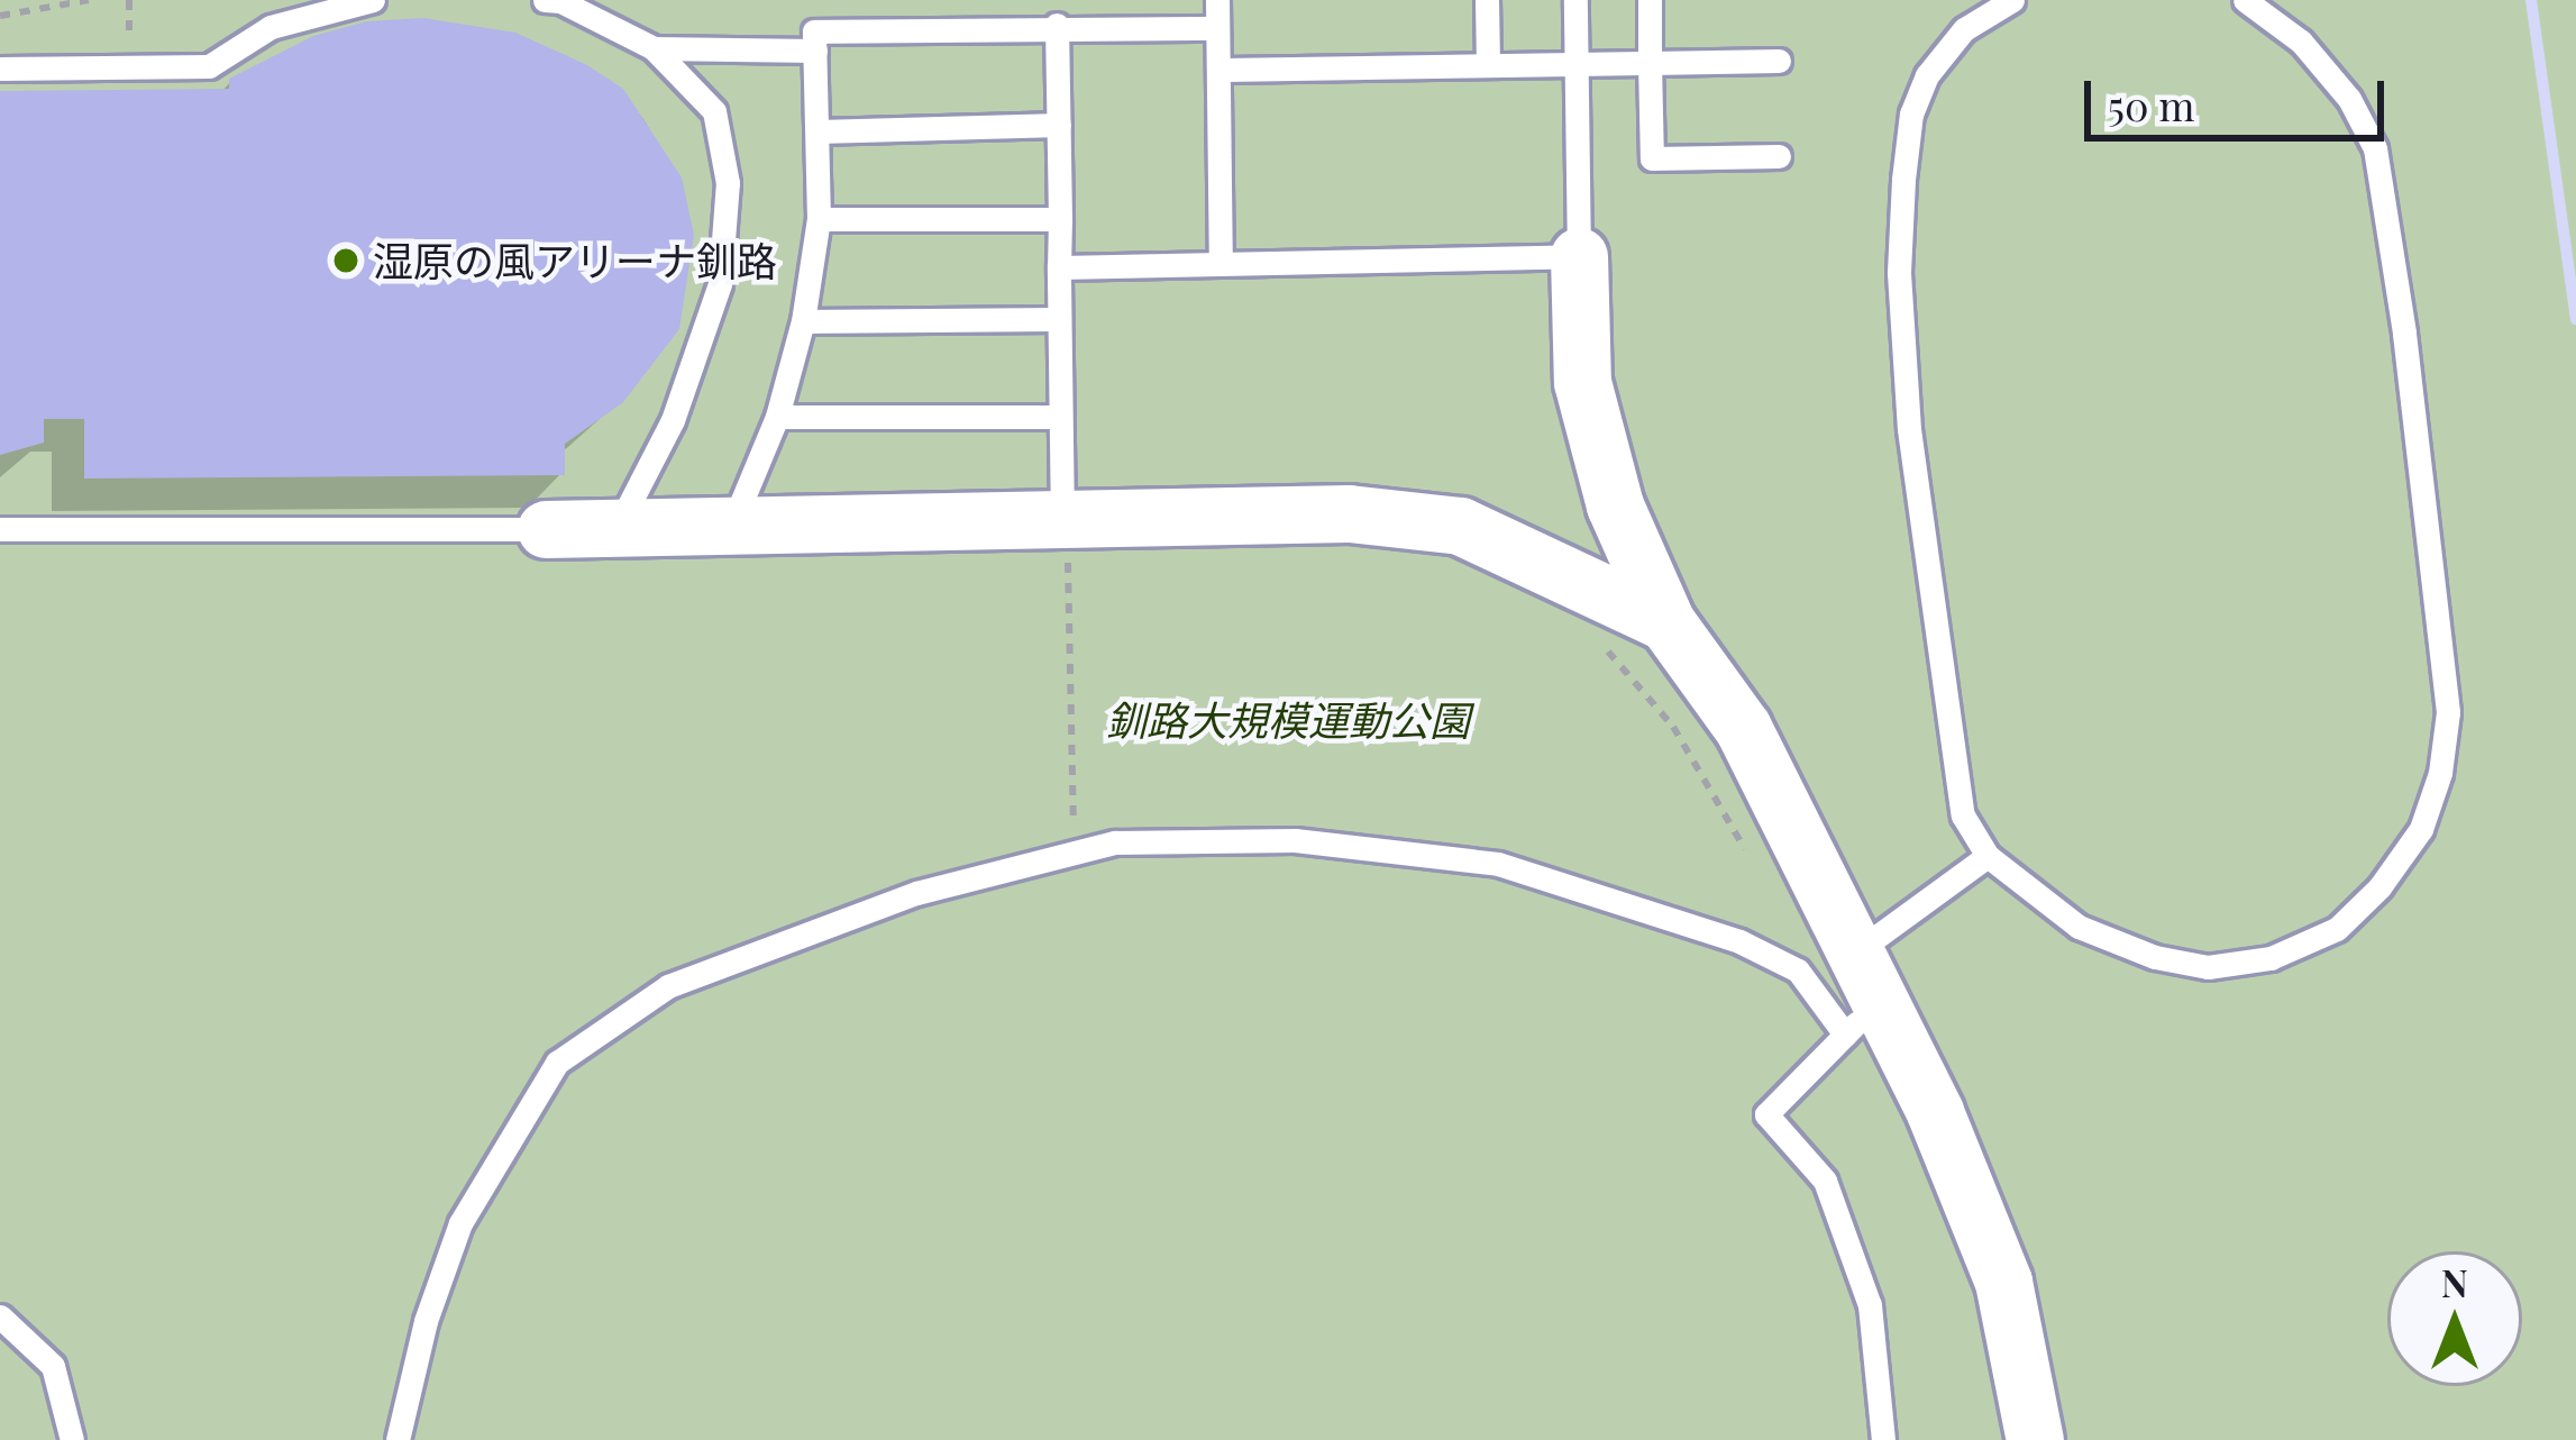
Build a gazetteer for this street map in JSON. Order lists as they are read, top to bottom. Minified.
{"parks":["釧路大規模運動公園"],"places":["湿原の風アリーナ釧路"],"scale_bar":"50 m","north":"top"}
